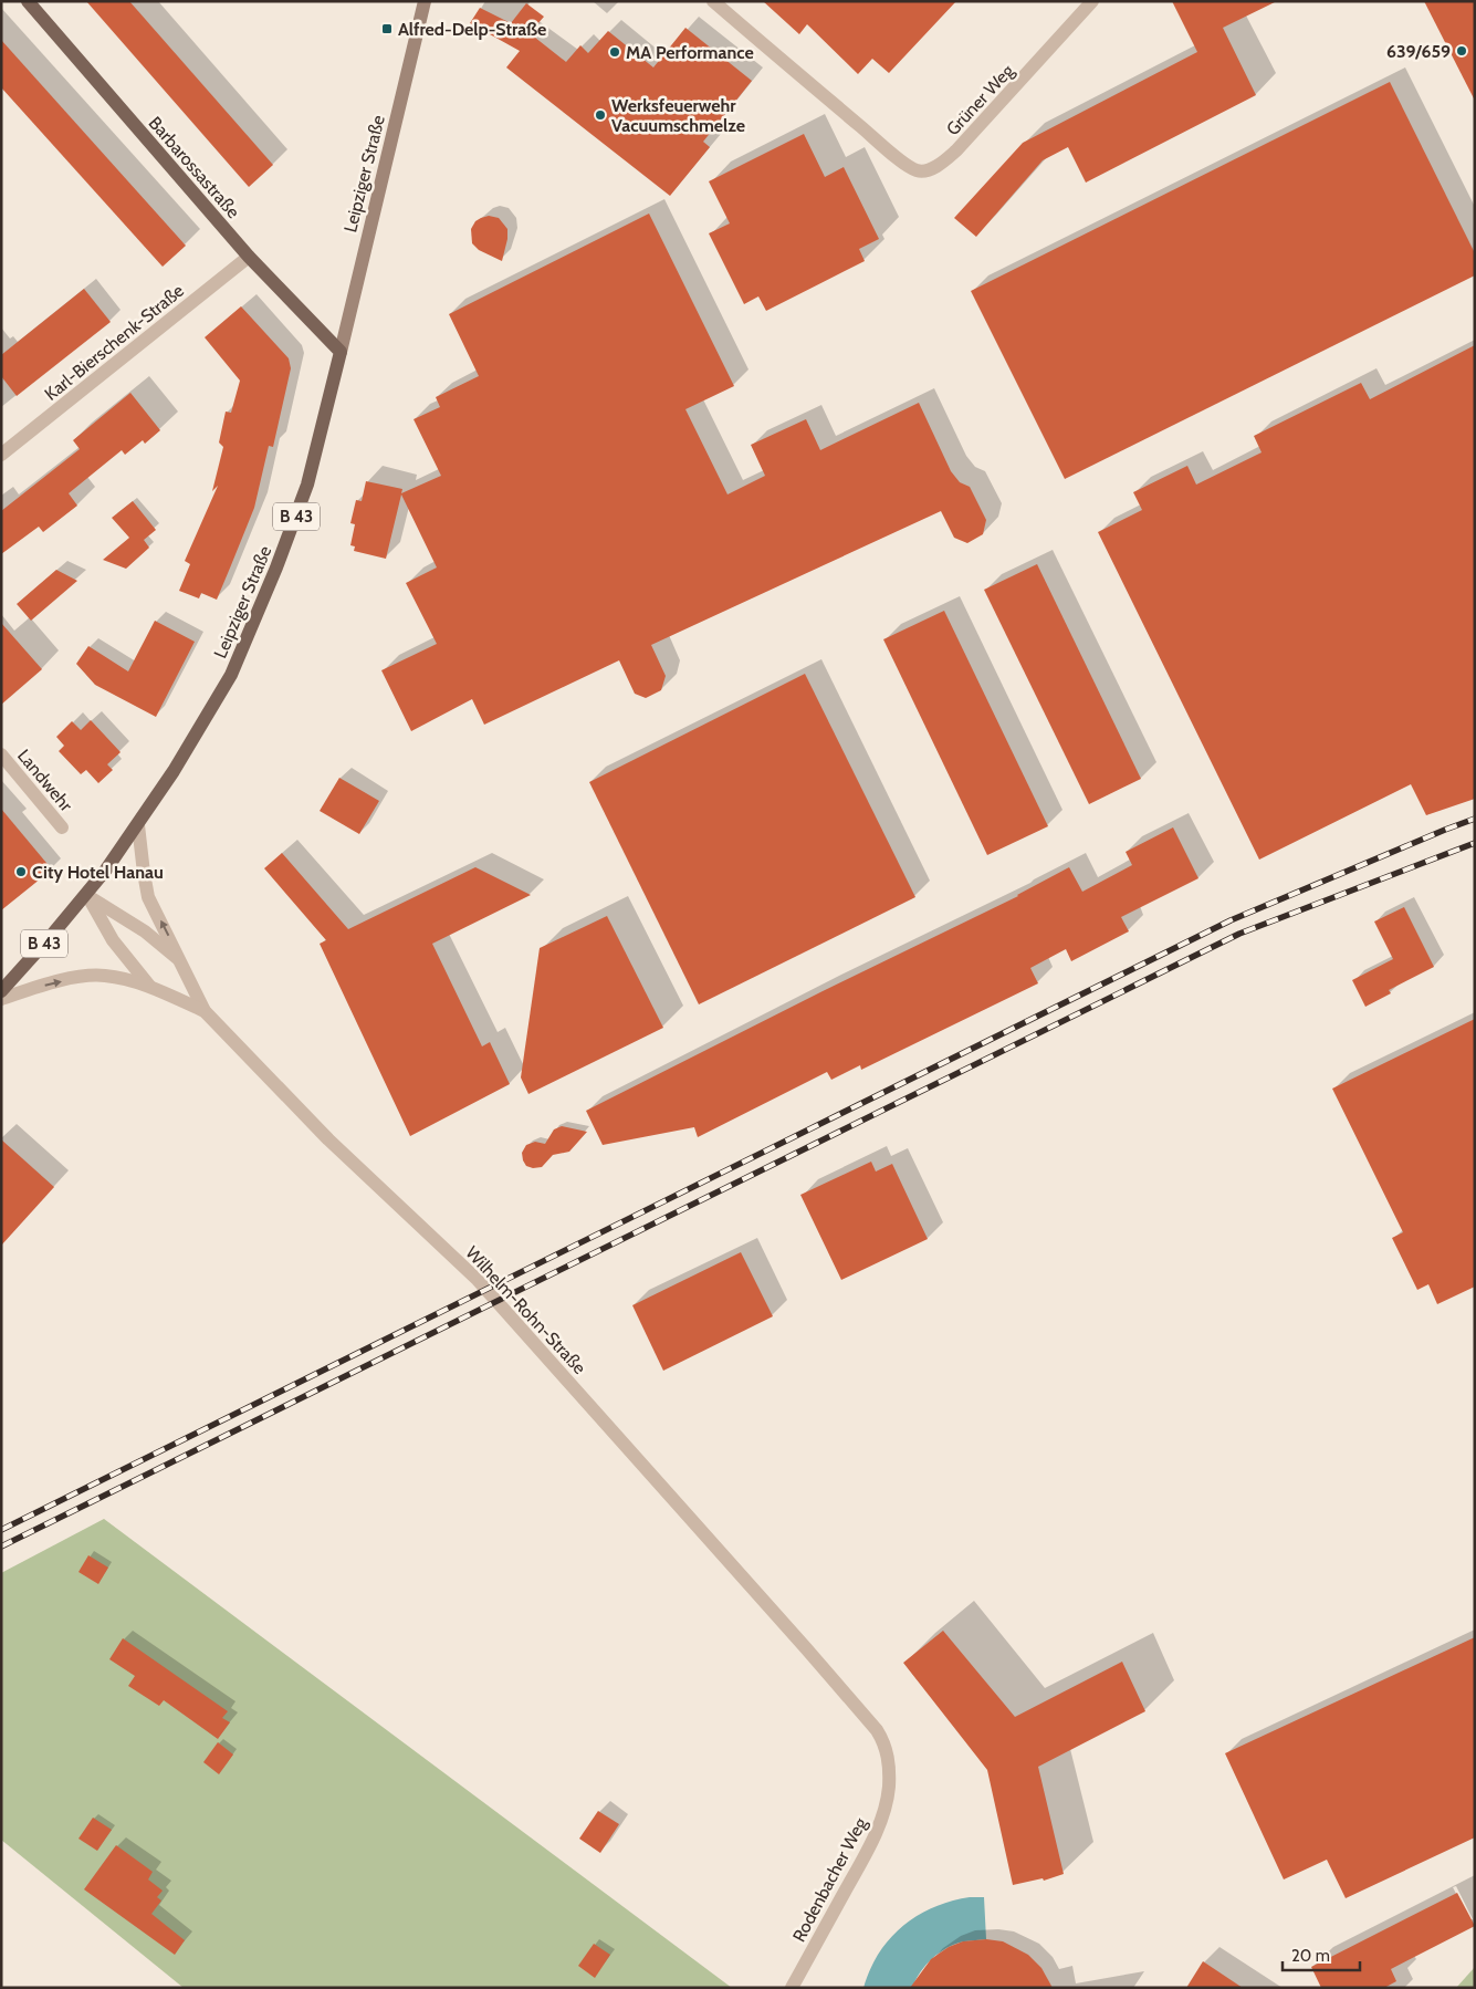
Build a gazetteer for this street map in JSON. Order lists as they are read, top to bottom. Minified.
{"streets":{"main road":["Barbarossastraße","Leipziger Straße","B 43"],"street":["Grüner Weg","Karl-Bierschenk-Straße","Landwehr","Wilhelm-Rohn-Straße","Rodenbacher Weg"]},"crossings":[["Barbarossastraße","Leipziger Straße"],["Barbarossastraße","Karl-Bierschenk-Straße"],["Leipziger Straße","Wilhelm-Rohn-Straße"],["Wilhelm-Rohn-Straße","Rodenbacher Weg"]],"places":{"transit":["Alfred-Delp-Straße"],"other":["639/659","MA Performance","Werksfeuerwehr Vacuumschmelze","City Hotel Hanau"]},"scale_bar":"20 m"}
